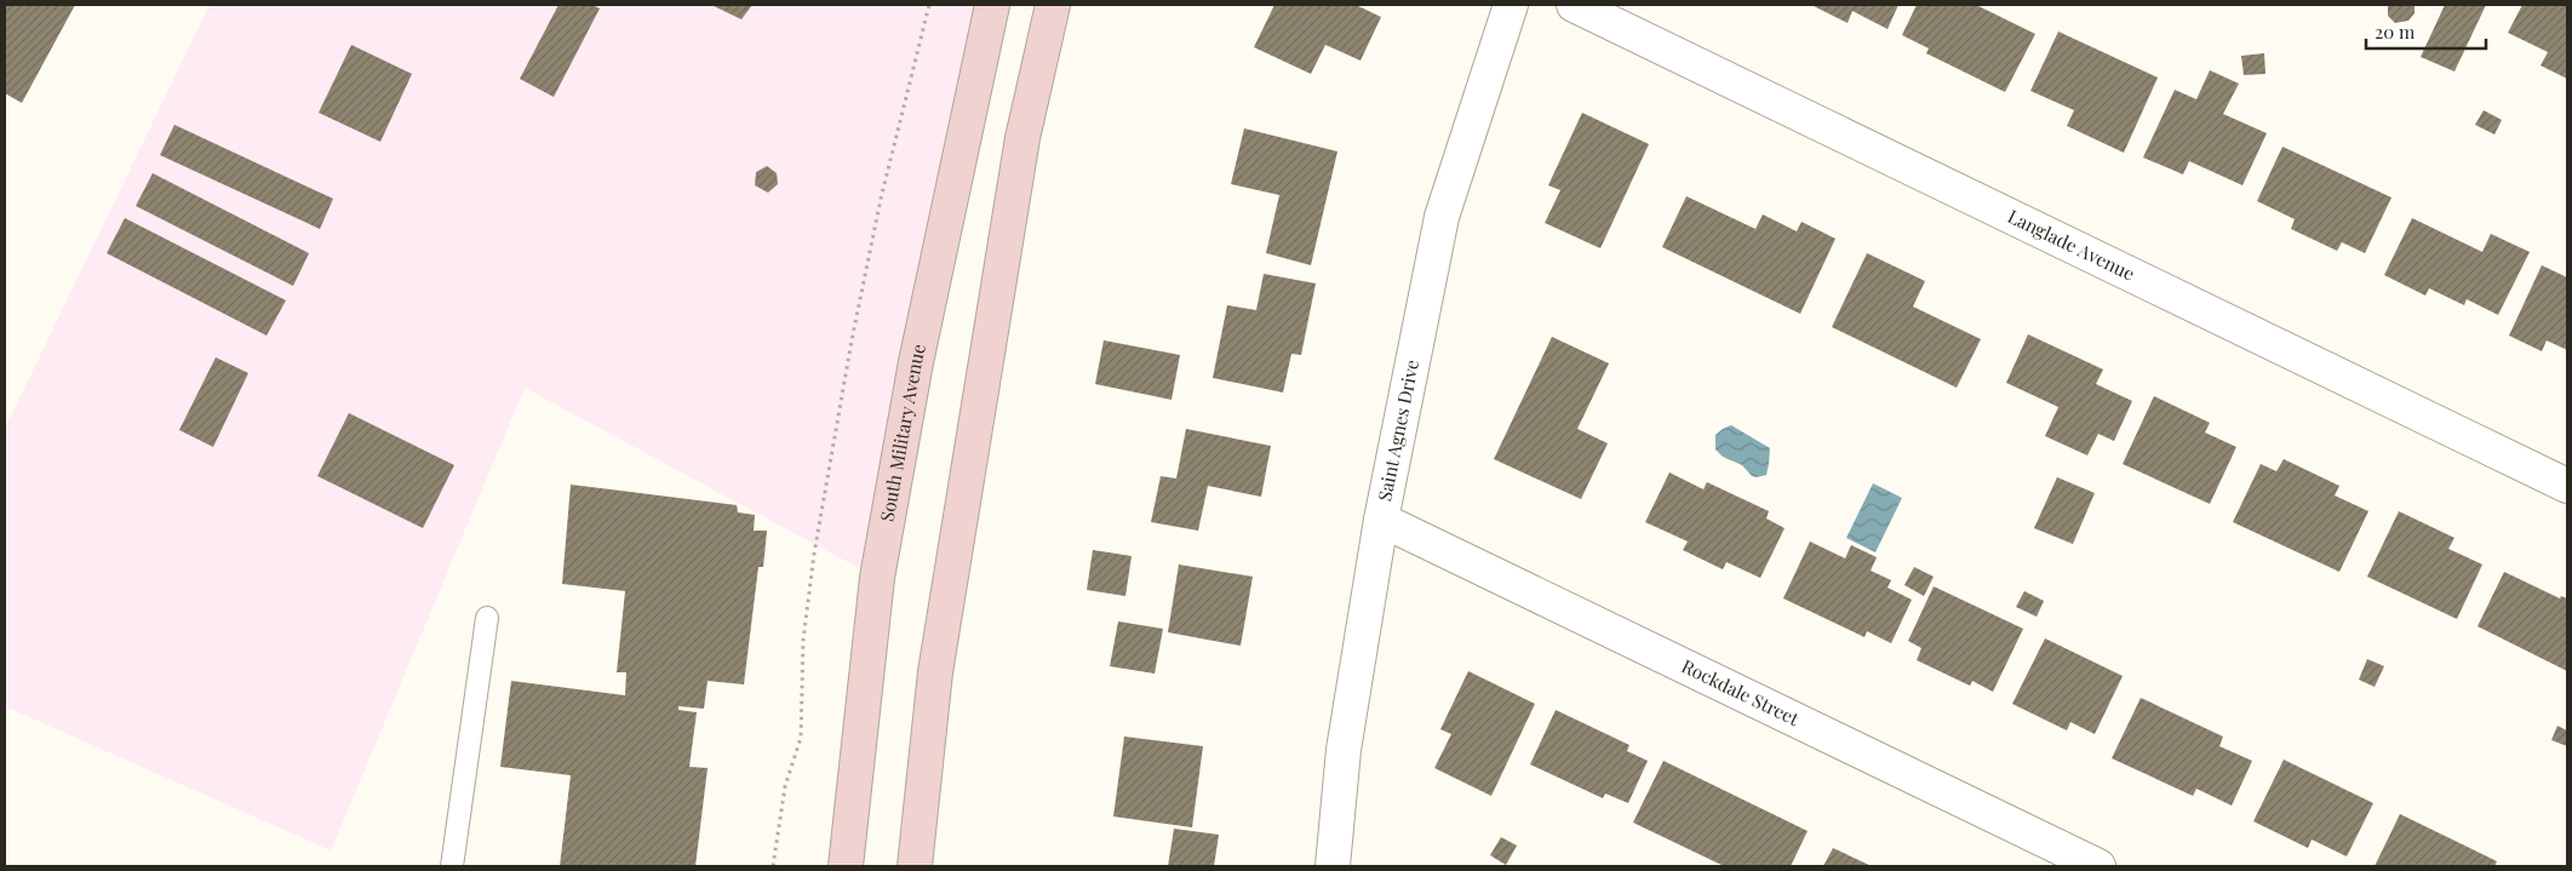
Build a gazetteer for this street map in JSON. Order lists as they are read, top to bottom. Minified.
{"streets":{"main road":["South Military Avenue"],"street":["Langlade Avenue","Saint Agnes Drive","Rockdale Street"]},"crossings":[["Saint Agnes Drive","Rockdale Street"]],"scale_bar":"20 m"}
